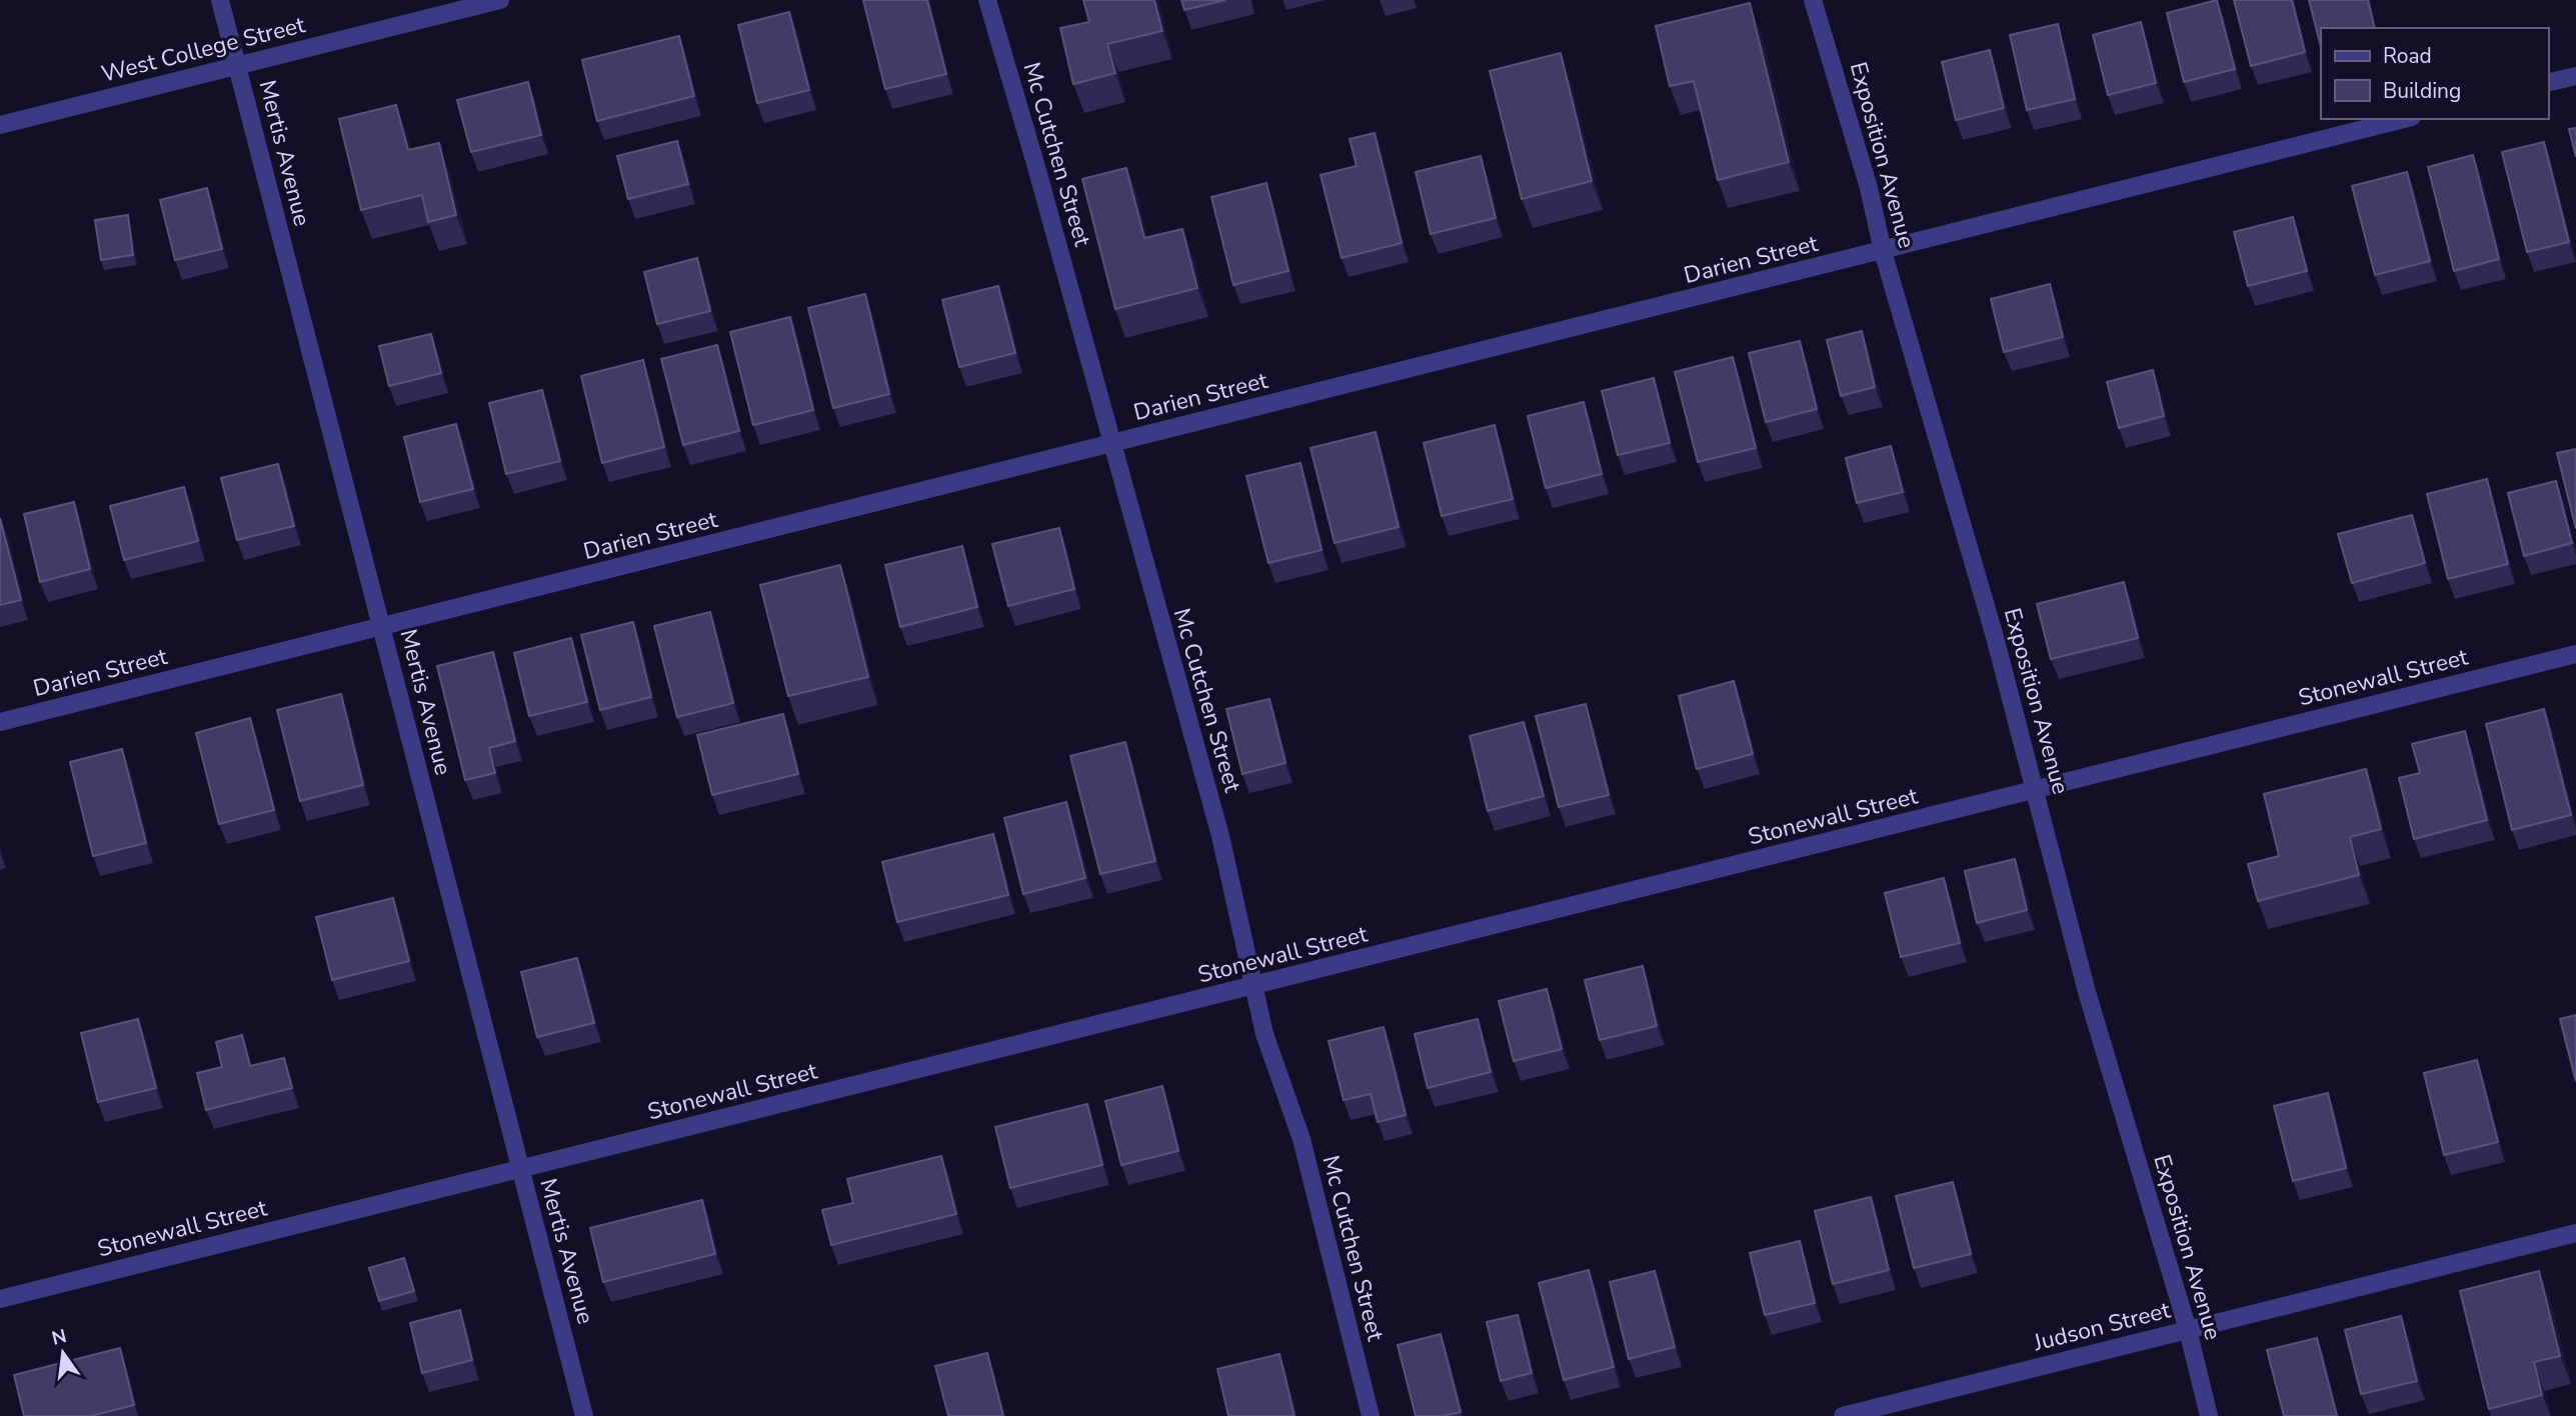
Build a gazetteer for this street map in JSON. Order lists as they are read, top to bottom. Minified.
{"streets":{"street":["West College Street","Mertis Avenue","Mc Cutchen Street","Exposition Avenue","Darien Street","Stonewall Street","Judson Street"]},"crossings":[["West College Street","Mertis Avenue"],["Mertis Avenue","Darien Street"],["Mertis Avenue","Stonewall Street"],["Mc Cutchen Street","Darien Street"],["Mc Cutchen Street","Stonewall Street"],["Exposition Avenue","Darien Street"],["Exposition Avenue","Stonewall Street"],["Exposition Avenue","Judson Street"]],"legend":["Road","Building"],"north":"top"}
